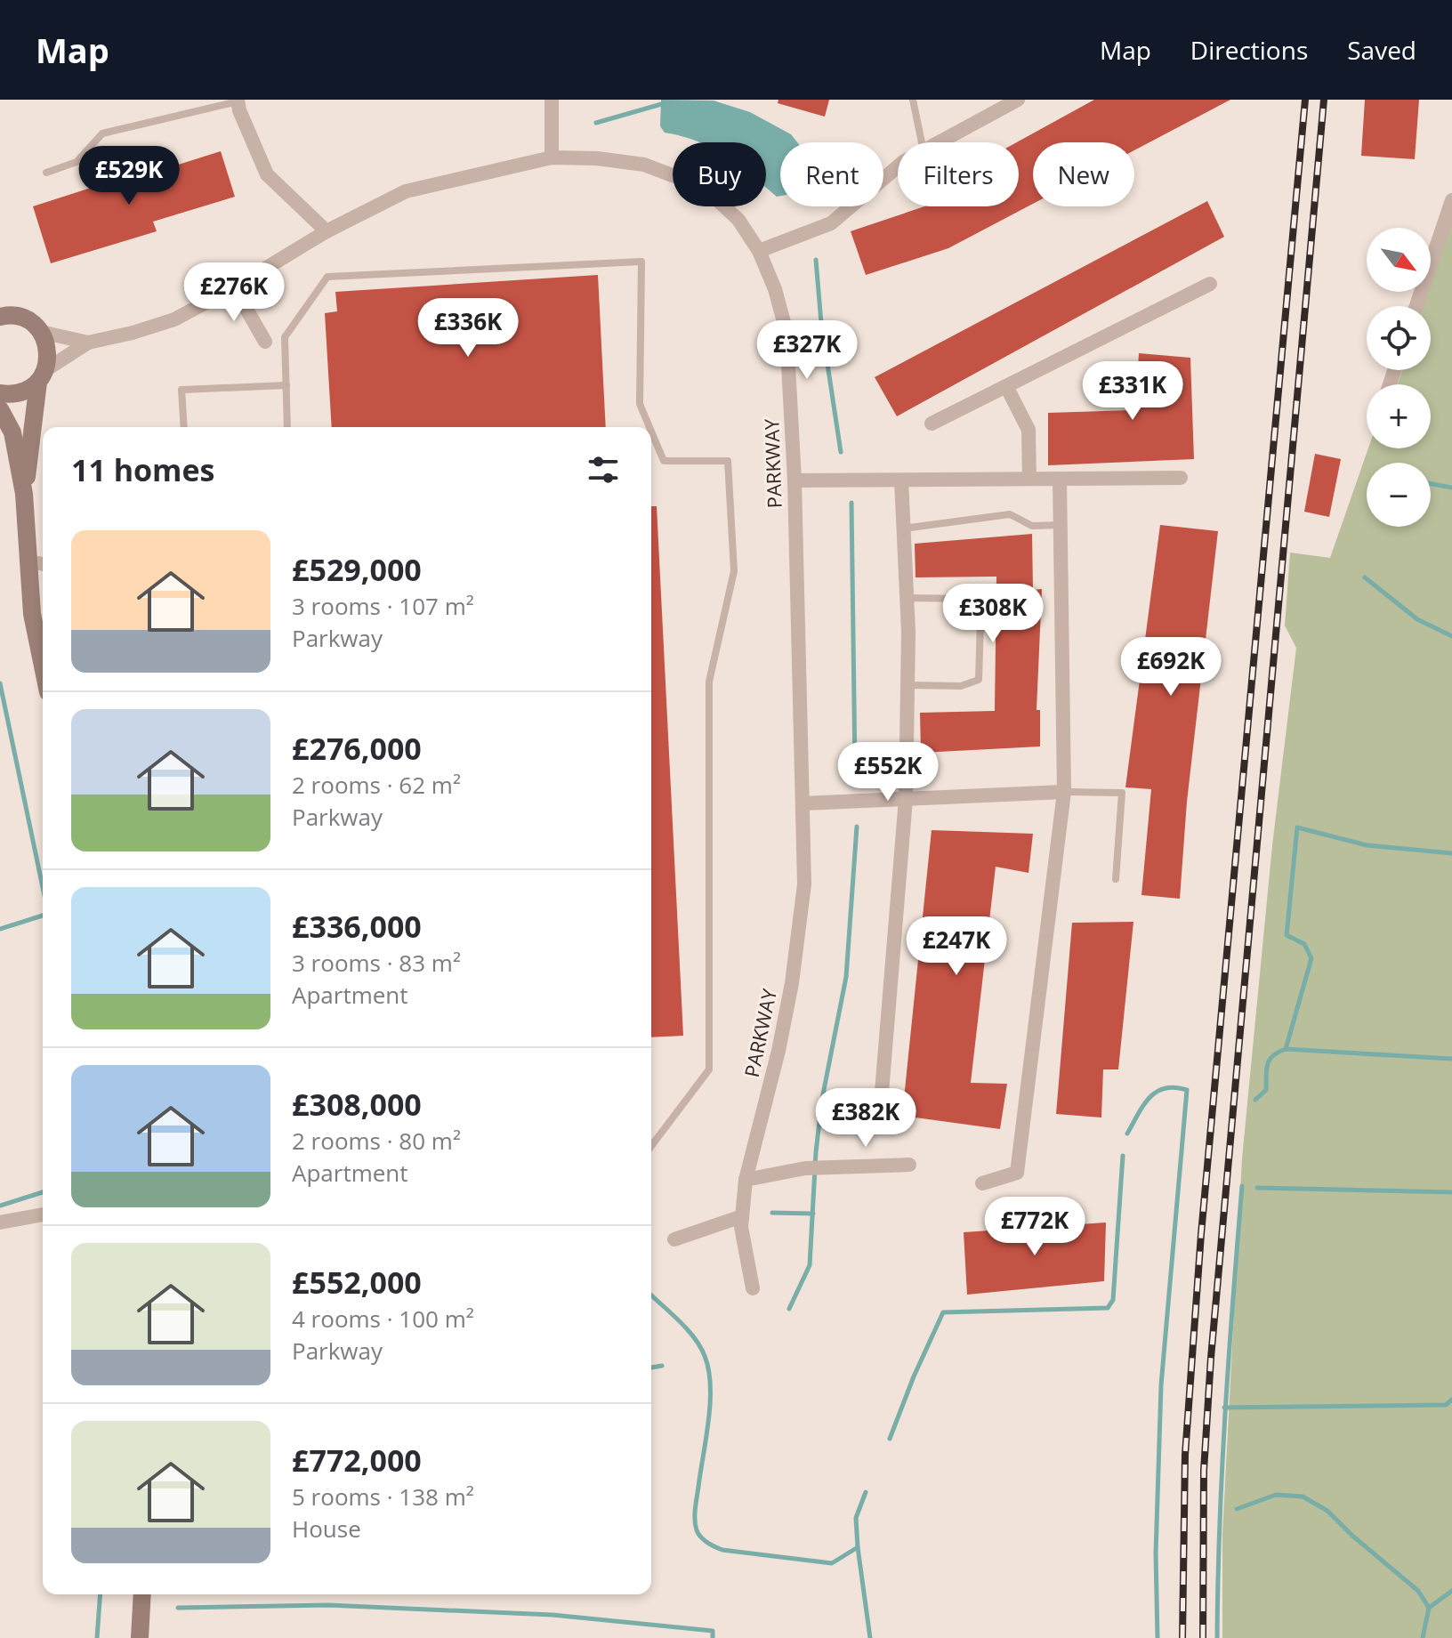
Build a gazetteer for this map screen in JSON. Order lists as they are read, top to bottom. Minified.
{"streets":{"street":["PARKWAY"]},"north":"bottom right","page":{"header":"Map","nav":["Map","Directions","Saved"],"chip":["Buy","Rent","Filters","New"],"price":["£529K","£276K","£336K","£327K","£331K","£308K","£692K","£552K","£247K","£382K","£772K"],"map_buttons":["+","−"],"heading":"11 homes","list":[{"name":"£529,000","note":"3 rooms · 107 m² · Parkway"},{"name":"£276,000","note":"2 rooms · 62 m² · Parkway"},{"name":"£336,000","note":"3 rooms · 83 m² · Apartment"},{"name":"£308,000","note":"2 rooms · 80 m² · Apartment"},{"name":"£552,000","note":"4 rooms · 100 m² · Parkway"},{"name":"£772,000","note":"5 rooms · 138 m² · House"}]}}
